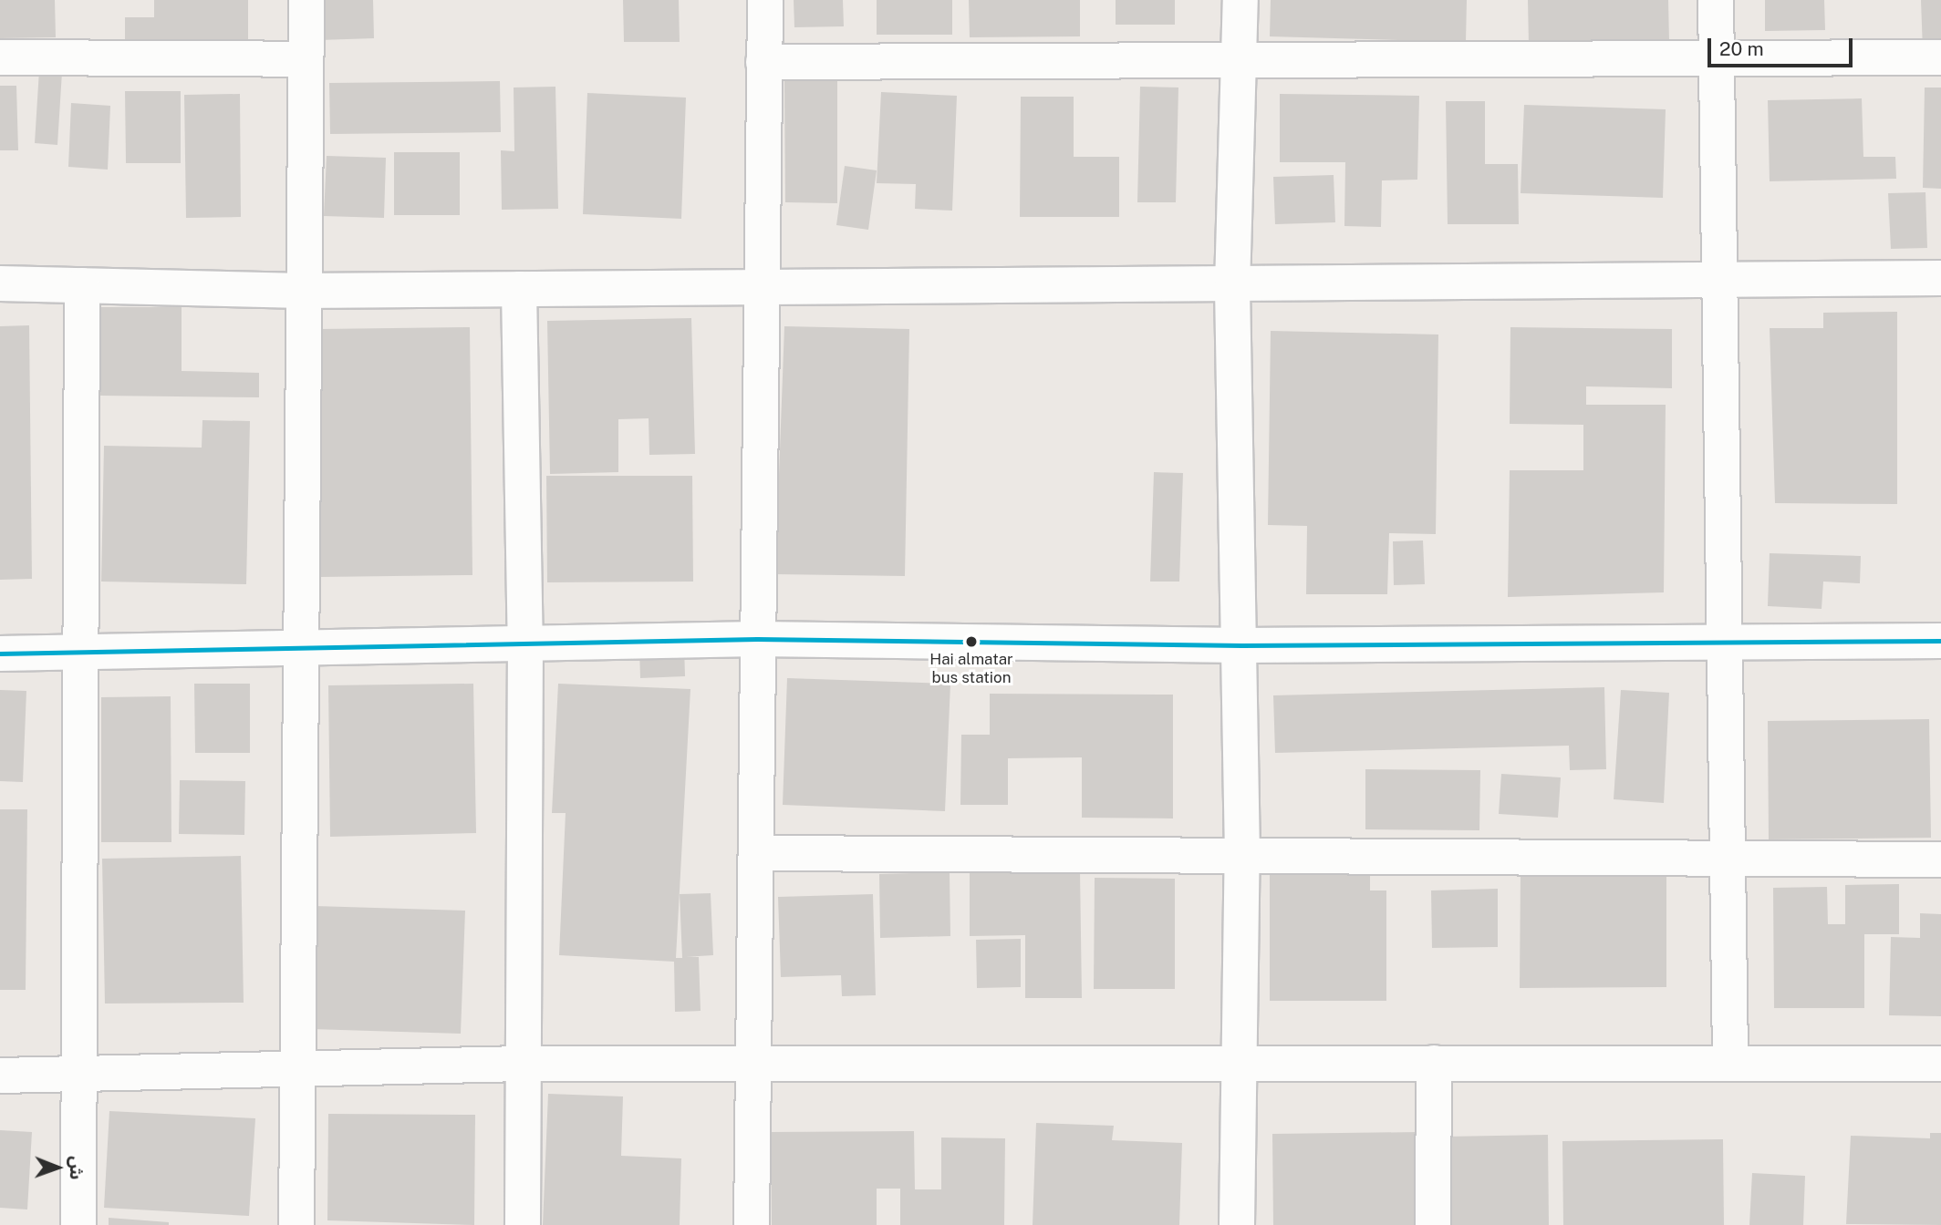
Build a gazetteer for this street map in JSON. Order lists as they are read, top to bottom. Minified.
{"places":["Hai almatar bus station"],"scale_bar":"20 m","north":"right"}
